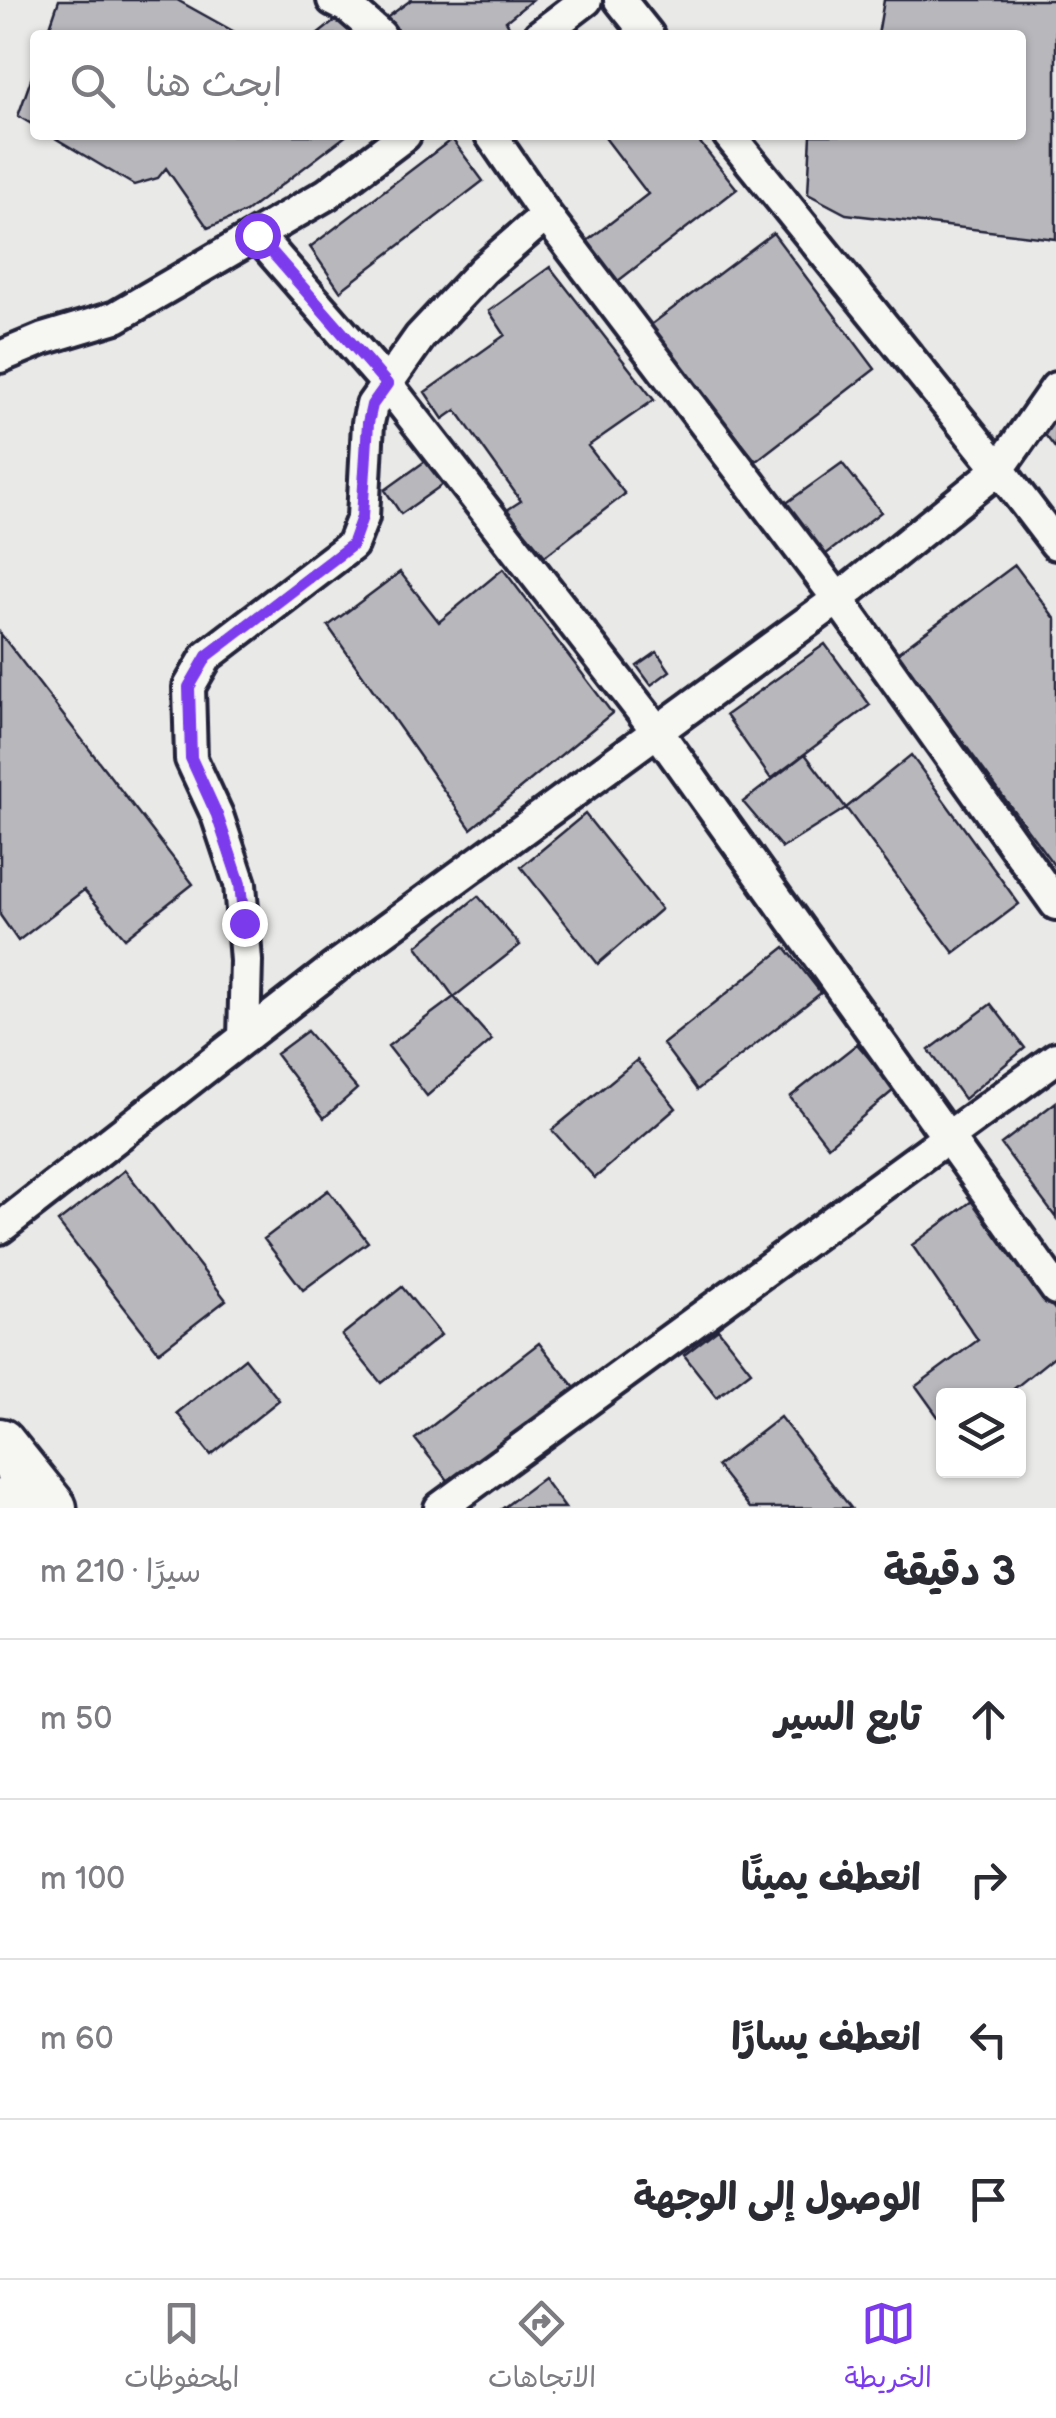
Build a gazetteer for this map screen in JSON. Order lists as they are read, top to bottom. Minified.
{"page":{"search":"ابحث هنا","heading":["3 دقيقة","سيرًا · 210 m"],"list":[["تابع السير","50 m"],["انعطف يمينًا","100 m"],["انعطف يسارًا","60 m"],"الوصول إلى الوجهة"],"nav":["الخريطة","الاتجاهات","المحفوظات"]}}
